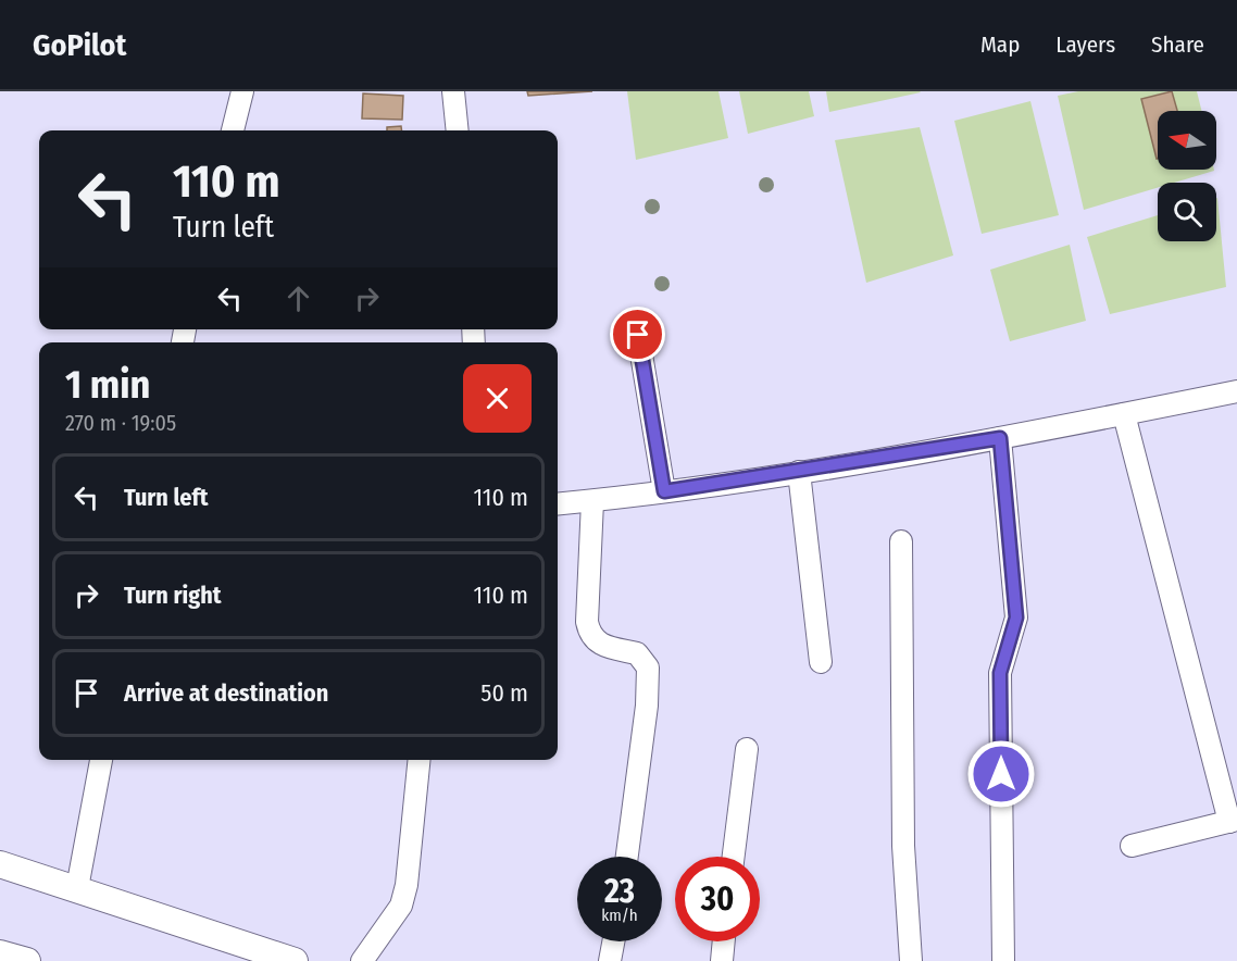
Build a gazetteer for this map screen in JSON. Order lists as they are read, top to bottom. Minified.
{"north":"left","page":{"header":"GoPilot","nav":["Map","Layers","Share"],"turn":["110 m","Turn left"],"heading":["1 min","270 m · 19:05"],"list":[{"name":"Turn left","value":"110 m"},{"name":"Turn right","value":"110 m"},{"name":"Arrive at destination","value":"50 m"}],"speed":"23 km/h","limit":"30"}}
